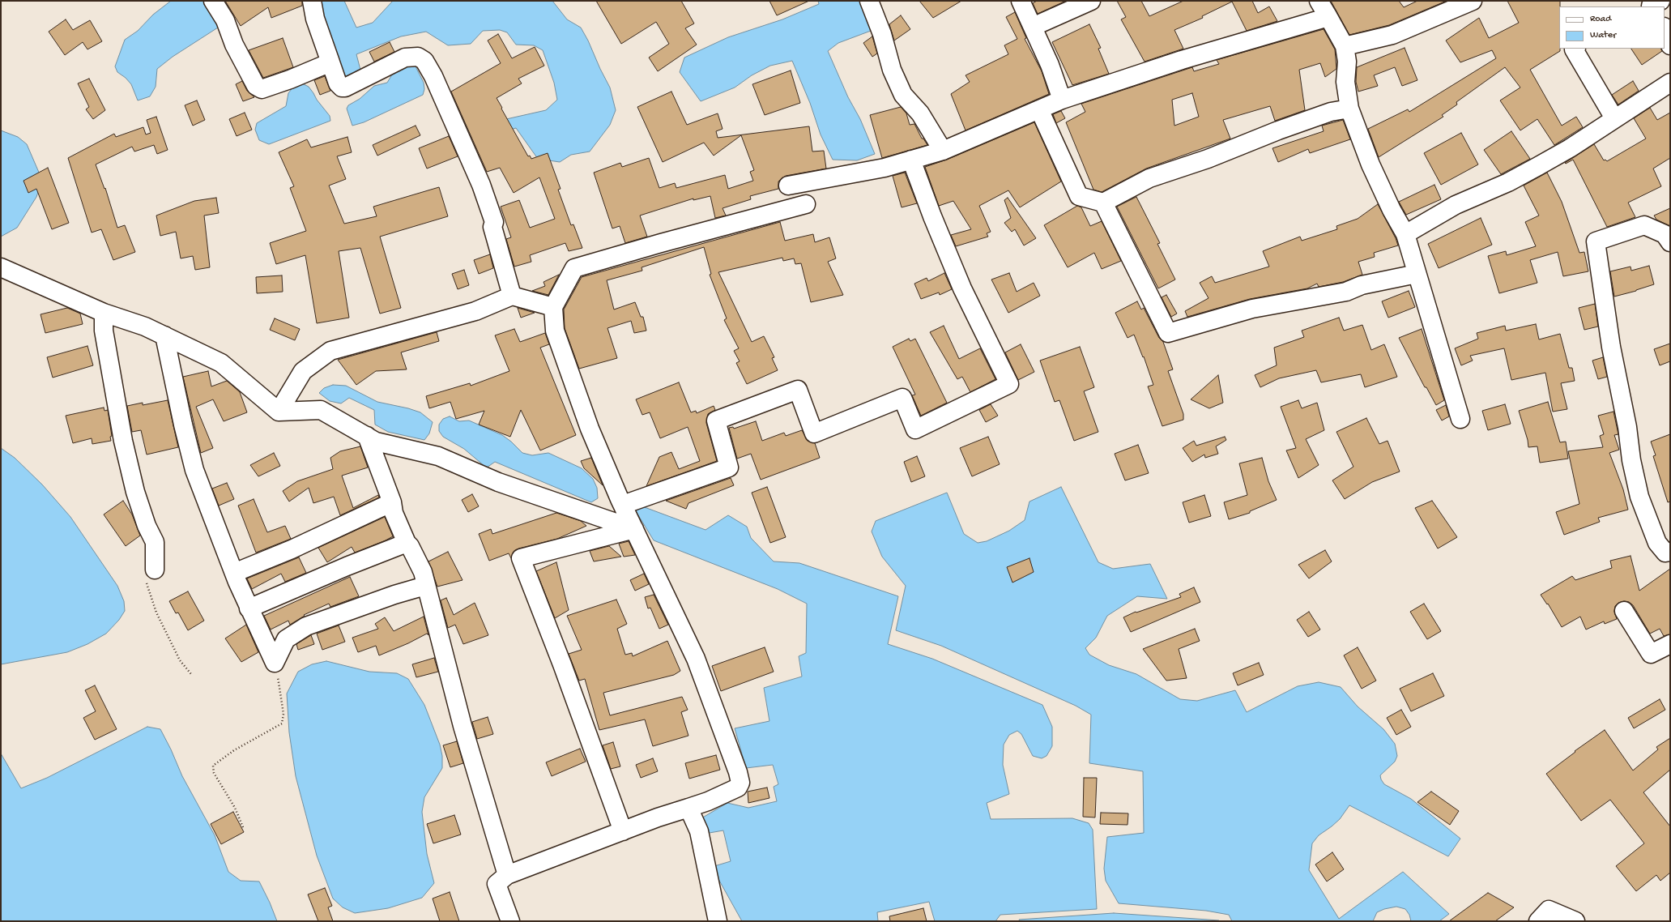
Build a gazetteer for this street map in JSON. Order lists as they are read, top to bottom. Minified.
{"legend":["Road","Water"]}
